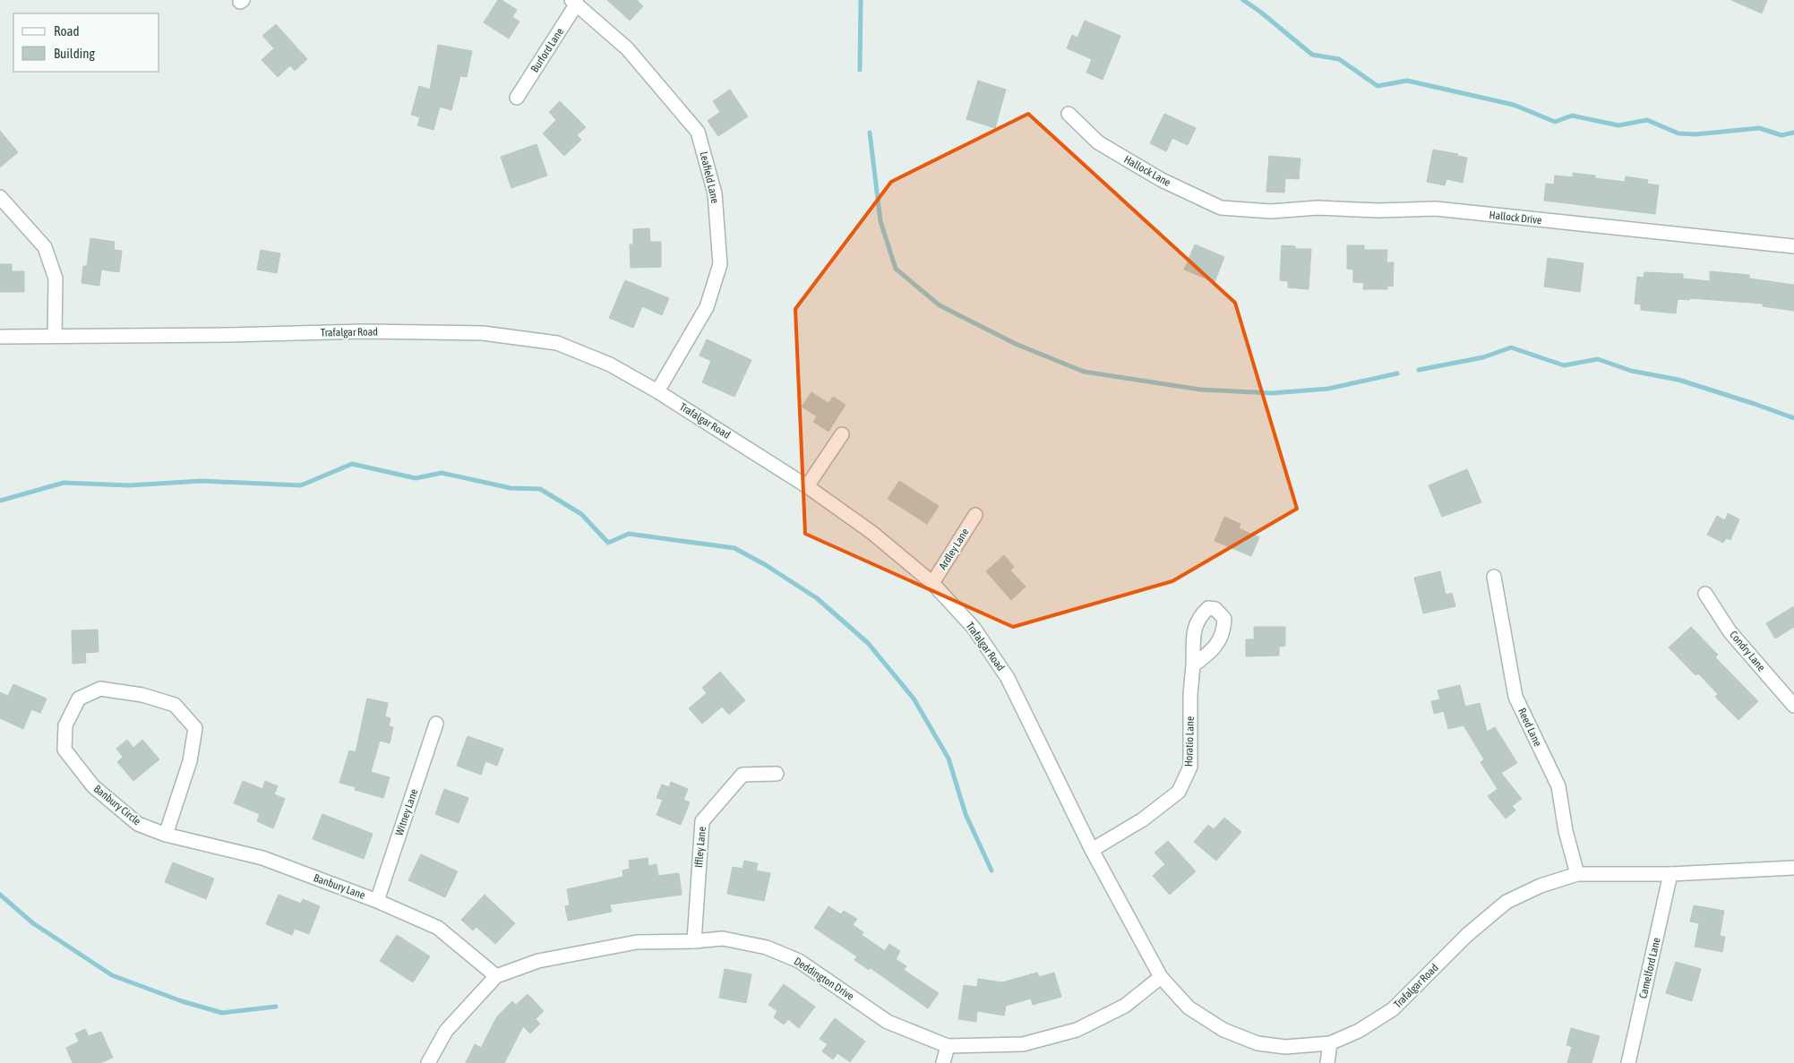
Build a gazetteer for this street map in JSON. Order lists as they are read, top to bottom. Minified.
{"streets":{"street":["Burford Lane","Hallock Lane","Leafield Lane","Hallock Drive","Trafalgar Road","Ardley Lane","Condry Lane","Reed Lane","Horatio Lane","Banbury Circle","Witney Lane","Iffley Lane","Banbury Lane","Camelford Lane","Deddington Drive"]},"crossings":[["Burford Lane","Leafield Lane"],["Hallock Lane","Hallock Drive"],["Leafield Lane","Trafalgar Road"],["Trafalgar Road","Ardley Lane"],["Trafalgar Road","Reed Lane"],["Trafalgar Road","Horatio Lane"],["Trafalgar Road","Camelford Lane"],["Trafalgar Road","Deddington Drive"],["Banbury Circle","Banbury Lane"],["Witney Lane","Banbury Lane"],["Iffley Lane","Deddington Drive"],["Banbury Lane","Deddington Drive"]],"legend":["Road","Building"]}
